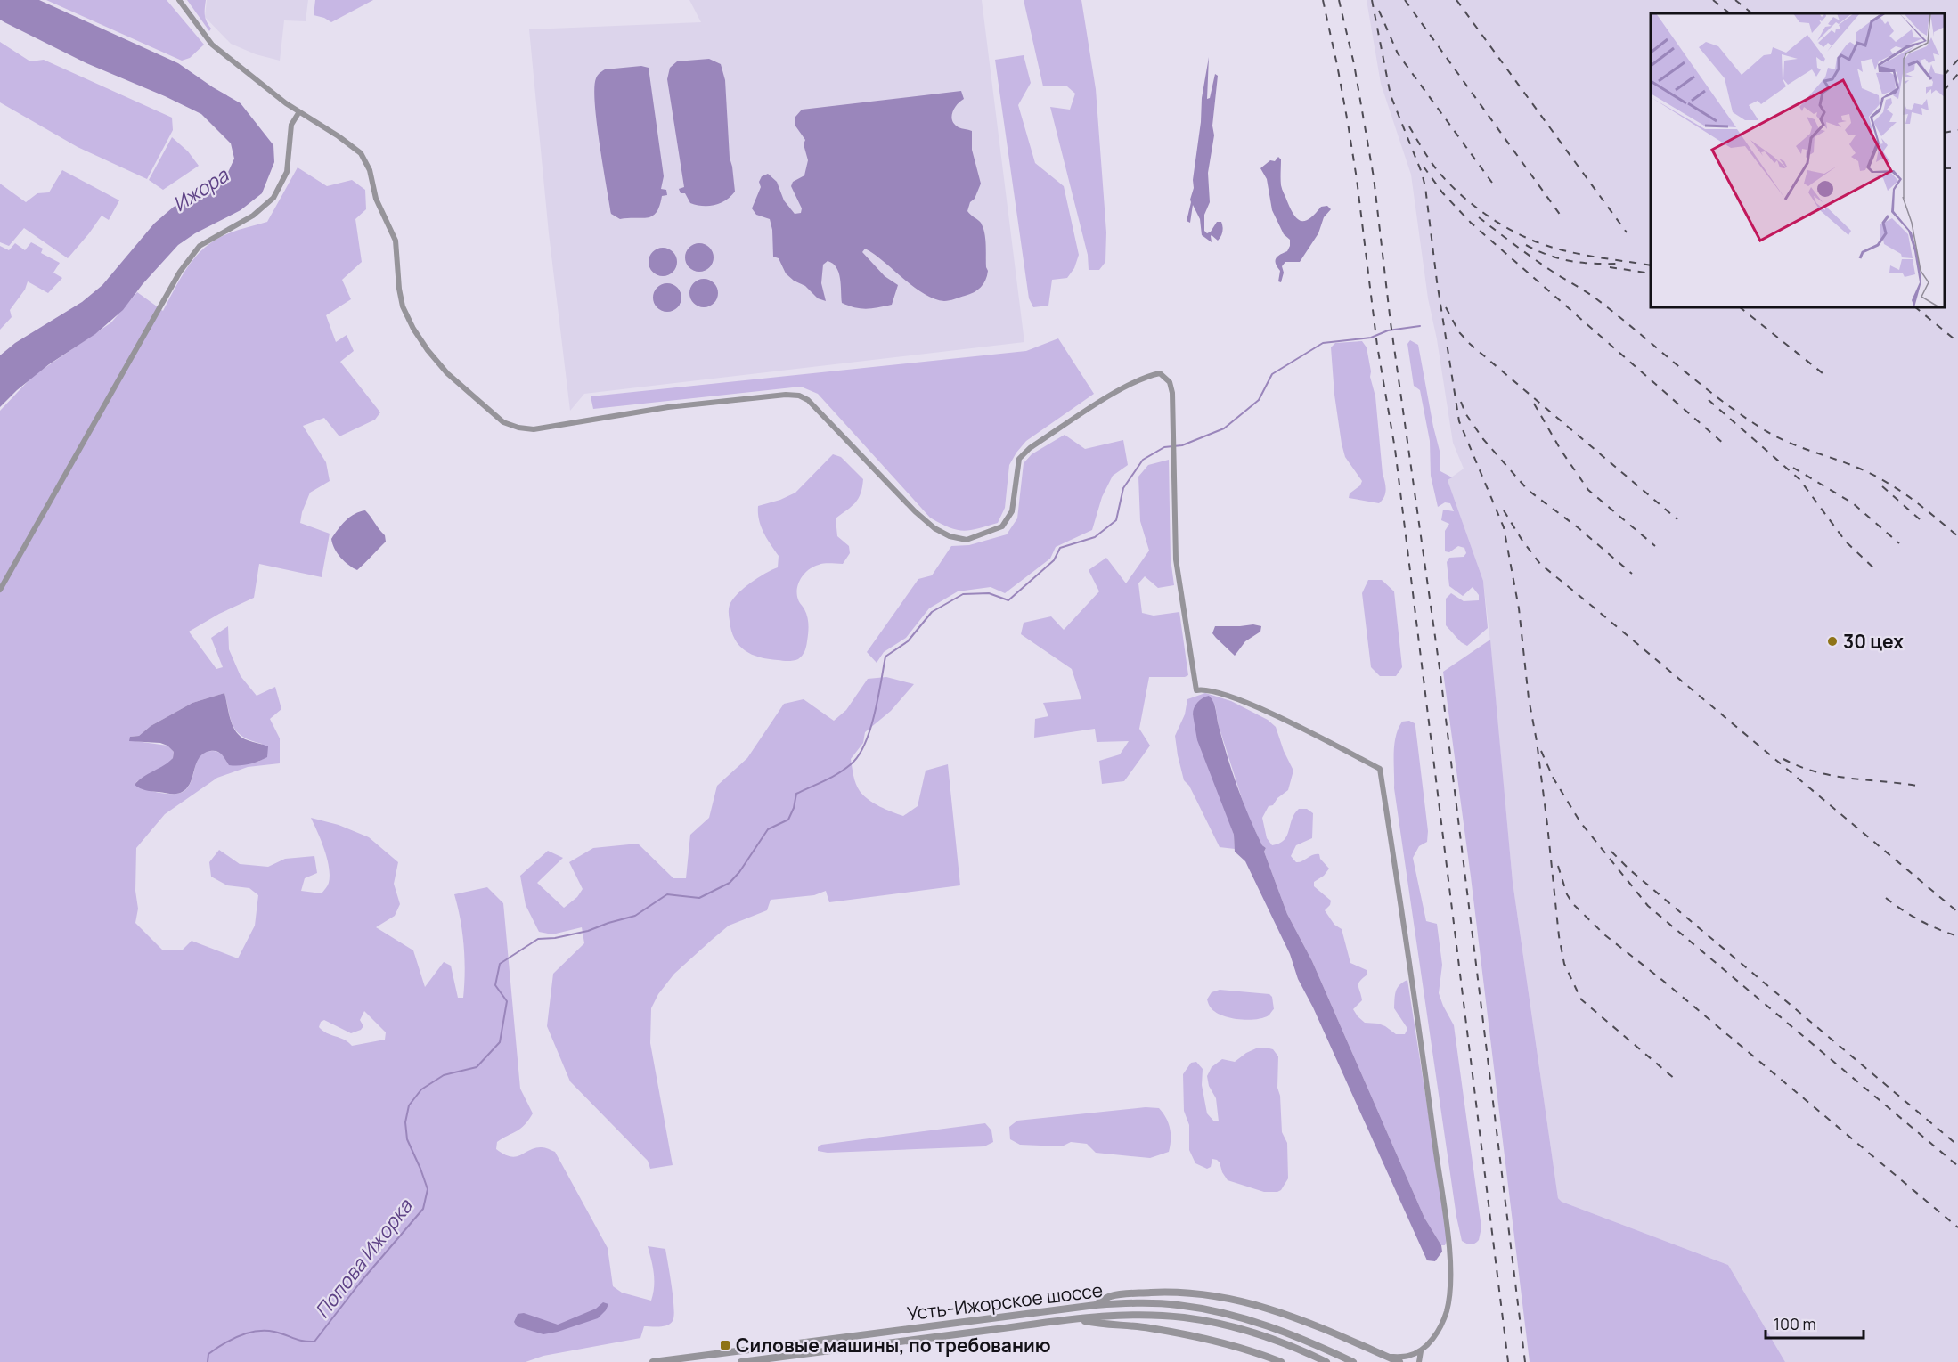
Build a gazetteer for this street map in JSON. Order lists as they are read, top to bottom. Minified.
{"streets":{"street":["Усть-Ижорское шоссе"]},"water":["Ижора","Попова Ижорка"],"places":{"other":["30 цех"],"transit":["Силовые машины, по требованию"]},"scale_bar":"100 m"}
